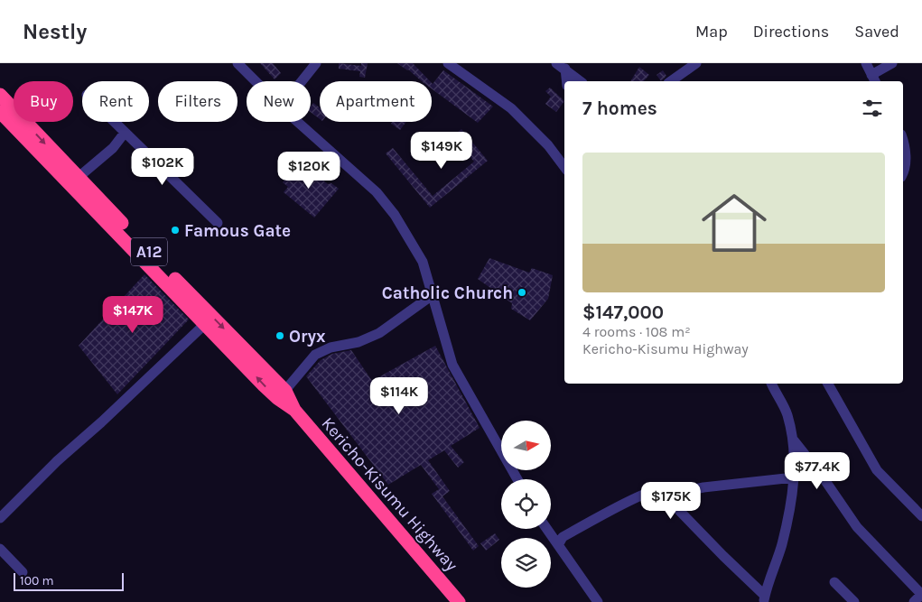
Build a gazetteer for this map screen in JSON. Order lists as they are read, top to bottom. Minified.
{"streets":{"highway":["A12","Kericho-Kisumu Highway"]},"places":["Famous Gate","Catholic Church","Oryx"],"scale_bar":"100 m","north":"right","page":{"header":"Nestly","nav":["Map","Directions","Saved"],"chip":["Buy","Rent","Filters","New","Apartment"],"heading":"7 homes","price":["$149K","$102K","$120K","$147K","$114K","$77.4K","$175K"],"list":[{"name":"$147,000","note":"4 rooms · 108 m² · Kericho-Kisumu Highway"}],"scale":"100 m"}}
